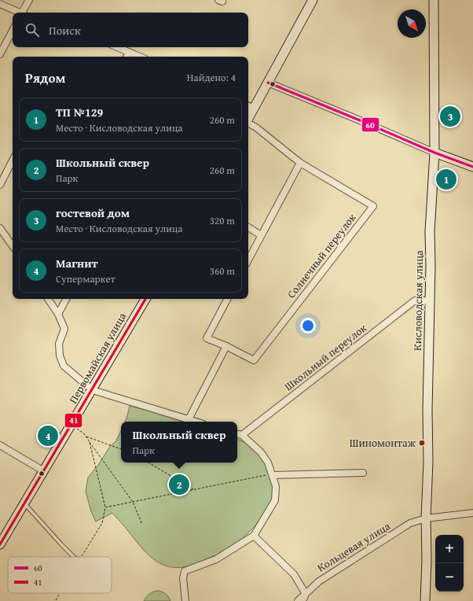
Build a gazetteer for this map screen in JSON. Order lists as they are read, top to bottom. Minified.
{"streets":{"street":["Солнечный переулок","Кисловодская улица","Школьный переулок","Первомайская улица","Кольцевая улица"]},"crossings":[["Кисловодская улица","Школьный переулок"],["Кисловодская улица","Кольцевая улица"]],"places":["Шиномонтаж"],"lines":["transit line 60","transit line 41"],"legend":["60","41"],"north":"bottom right","page":{"search":"Поиск","heading":["Рядом","Найдено: 4"],"list":[{"mark":"1","name":"ТП №129","note":"Место · Кисловодская улица","value":"260 m"},{"mark":"2","name":"Школьный сквер","note":"Парк","value":"260 m"},{"mark":"3","name":"гостевой дом","note":"Место · Кисловодская улица","value":"320 m"},{"mark":"4","name":"Магнит","note":"Супермаркет","value":"360 m"}],"pins":["3","1","4","2"],"popup":["Школьный сквер","Парк"],"map_buttons":["+","−"]}}
